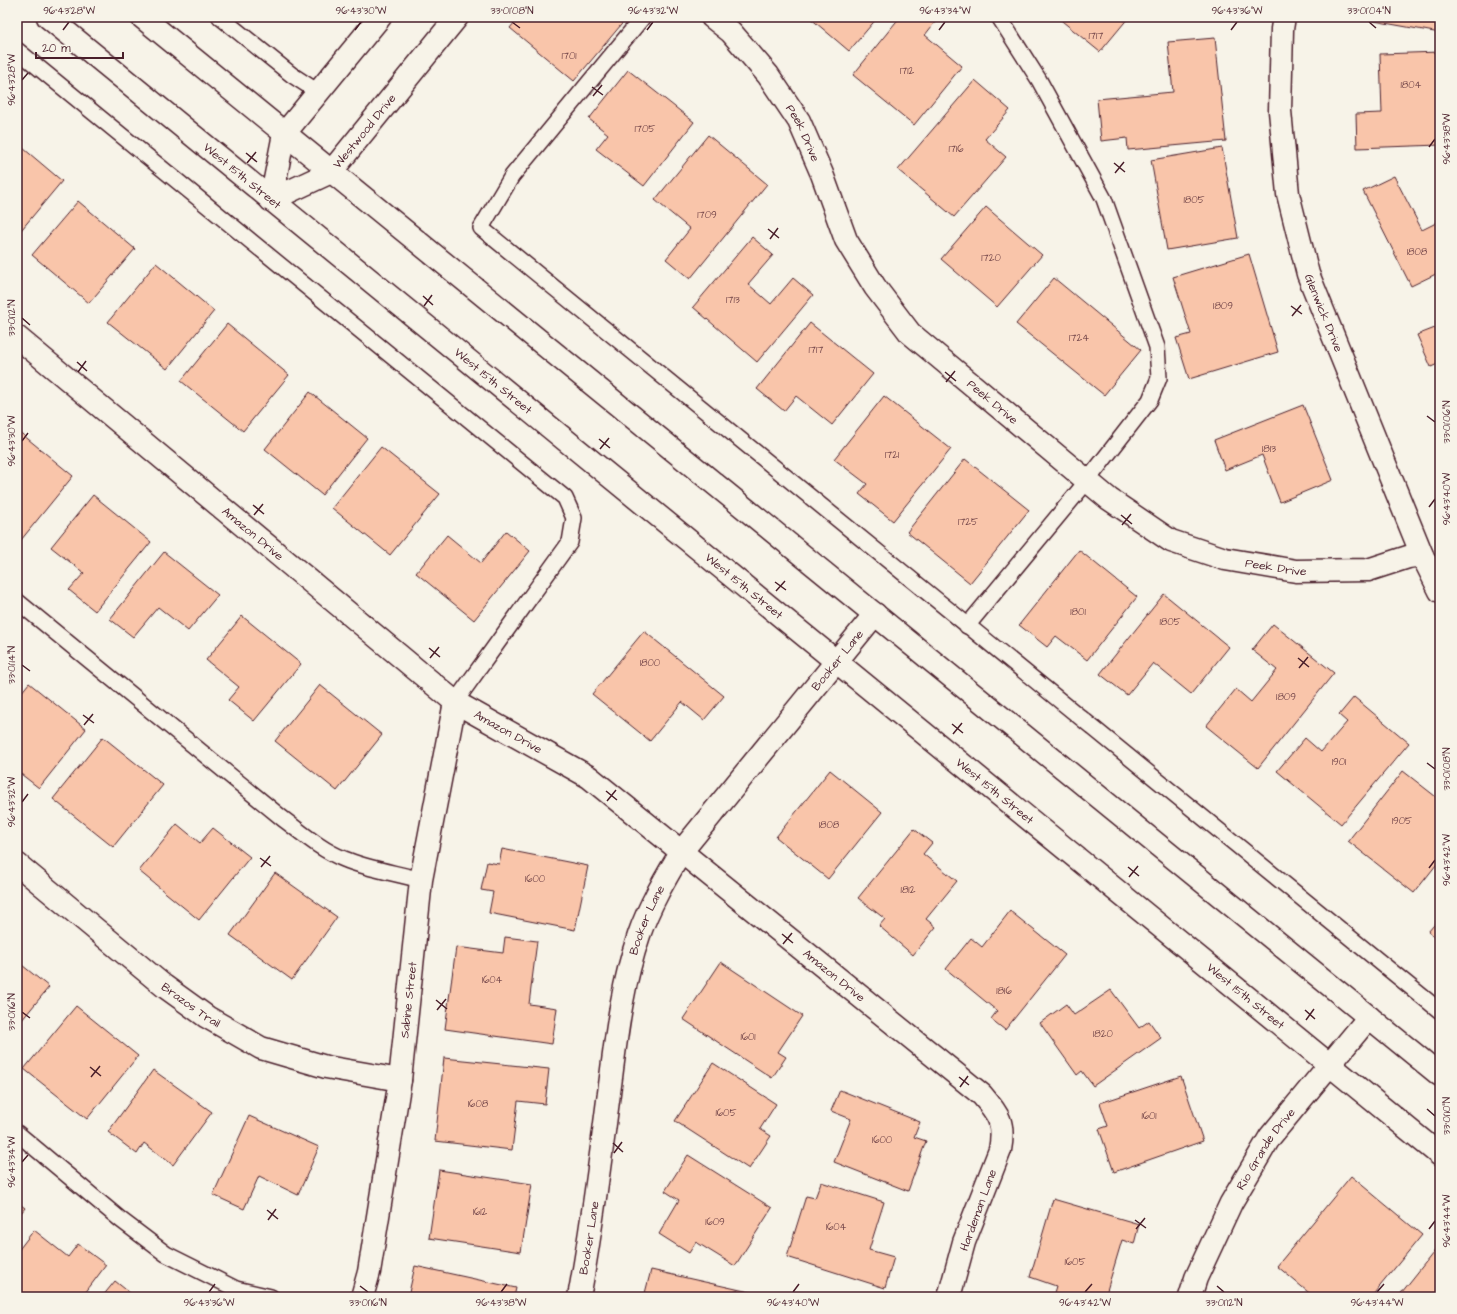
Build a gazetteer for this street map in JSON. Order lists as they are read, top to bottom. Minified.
{"streets":{"street":["Westwood Drive","Peek Drive","West 15th Street","Glenwick Drive","Amazon Drive","Booker Lane","Sabine Street","Brazos Trail","Rio Grande Drive","Hardeman Lane"]},"crossings":[["Westwood Drive","West 15th Street"],["Peek Drive","Glenwick Drive"],["West 15th Street","Booker Lane"],["West 15th Street","Rio Grande Drive"],["Amazon Drive","Booker Lane"],["Amazon Drive","Sabine Street"],["Amazon Drive","Hardeman Lane"],["Sabine Street","Brazos Trail"]],"house_numbers":["1717","1701","1712","1804","1705","1716","1805","1709","1808","1720","1713","1809","1724","1717","1813","1721","1725","1801","1805","1800","1809","1901","1905","1808","1600","1812","1604","1816","1820","1601","1608","1605","1601","1600","1612","1609","1604","1605"],"scale_bar":"20 m","coordinates":["96°43'28\"W","96°43'30\"W","33°01'08\"N","96°43'32\"W","96°43'34\"W","96°43'36\"W","33°01'04\"N","96°43'38\"W","33°01'12\"N","33°01'06\"N","96°43'40\"W","33°01'14\"N","96°43'42\"W","33°01'16\"N","33°01'10\"N","96°43'44\"W"]}
